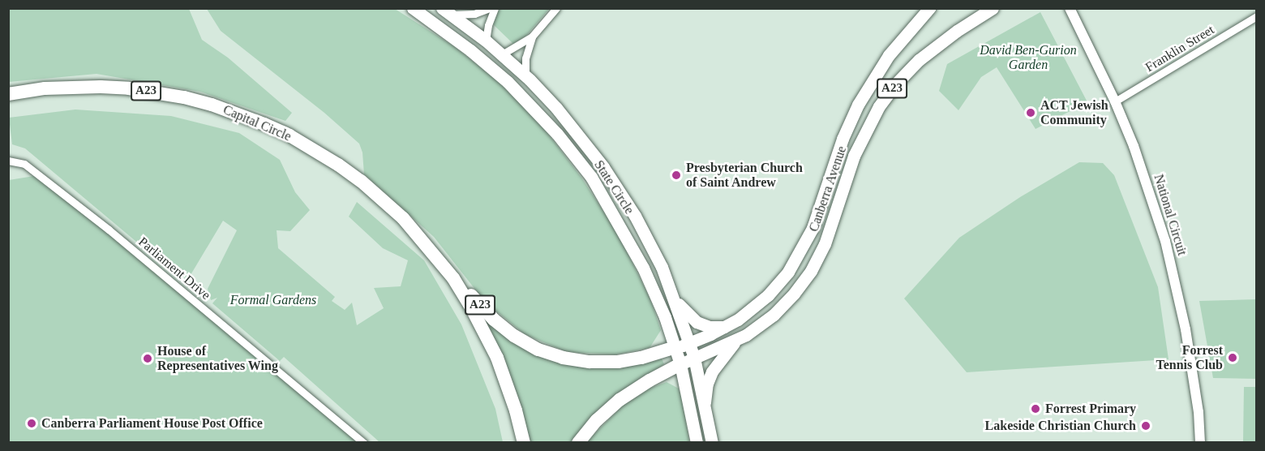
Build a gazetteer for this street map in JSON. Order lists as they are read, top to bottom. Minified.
{"streets":{"highway":["A23","Capital Circle"],"main road":["State Circle","Canberra Avenue"],"street":["Franklin Street","National Circuit","Parliament Drive"]},"crossings":[["Franklin Street","National Circuit"],["A23","Capital Circle"],["A23","State Circle"],["A23","Canberra Avenue"],["State Circle","Canberra Avenue"]],"parks":["David Ben-Gurion Garden","Formal Gardens"],"places":["ACT Jewish Community","Presbyterian Church of Saint Andrew","Forrest Tennis Club","House of Representatives Wing","Forrest Primary","Canberra Parliament House Post Office","Lakeside Christian Church"]}
